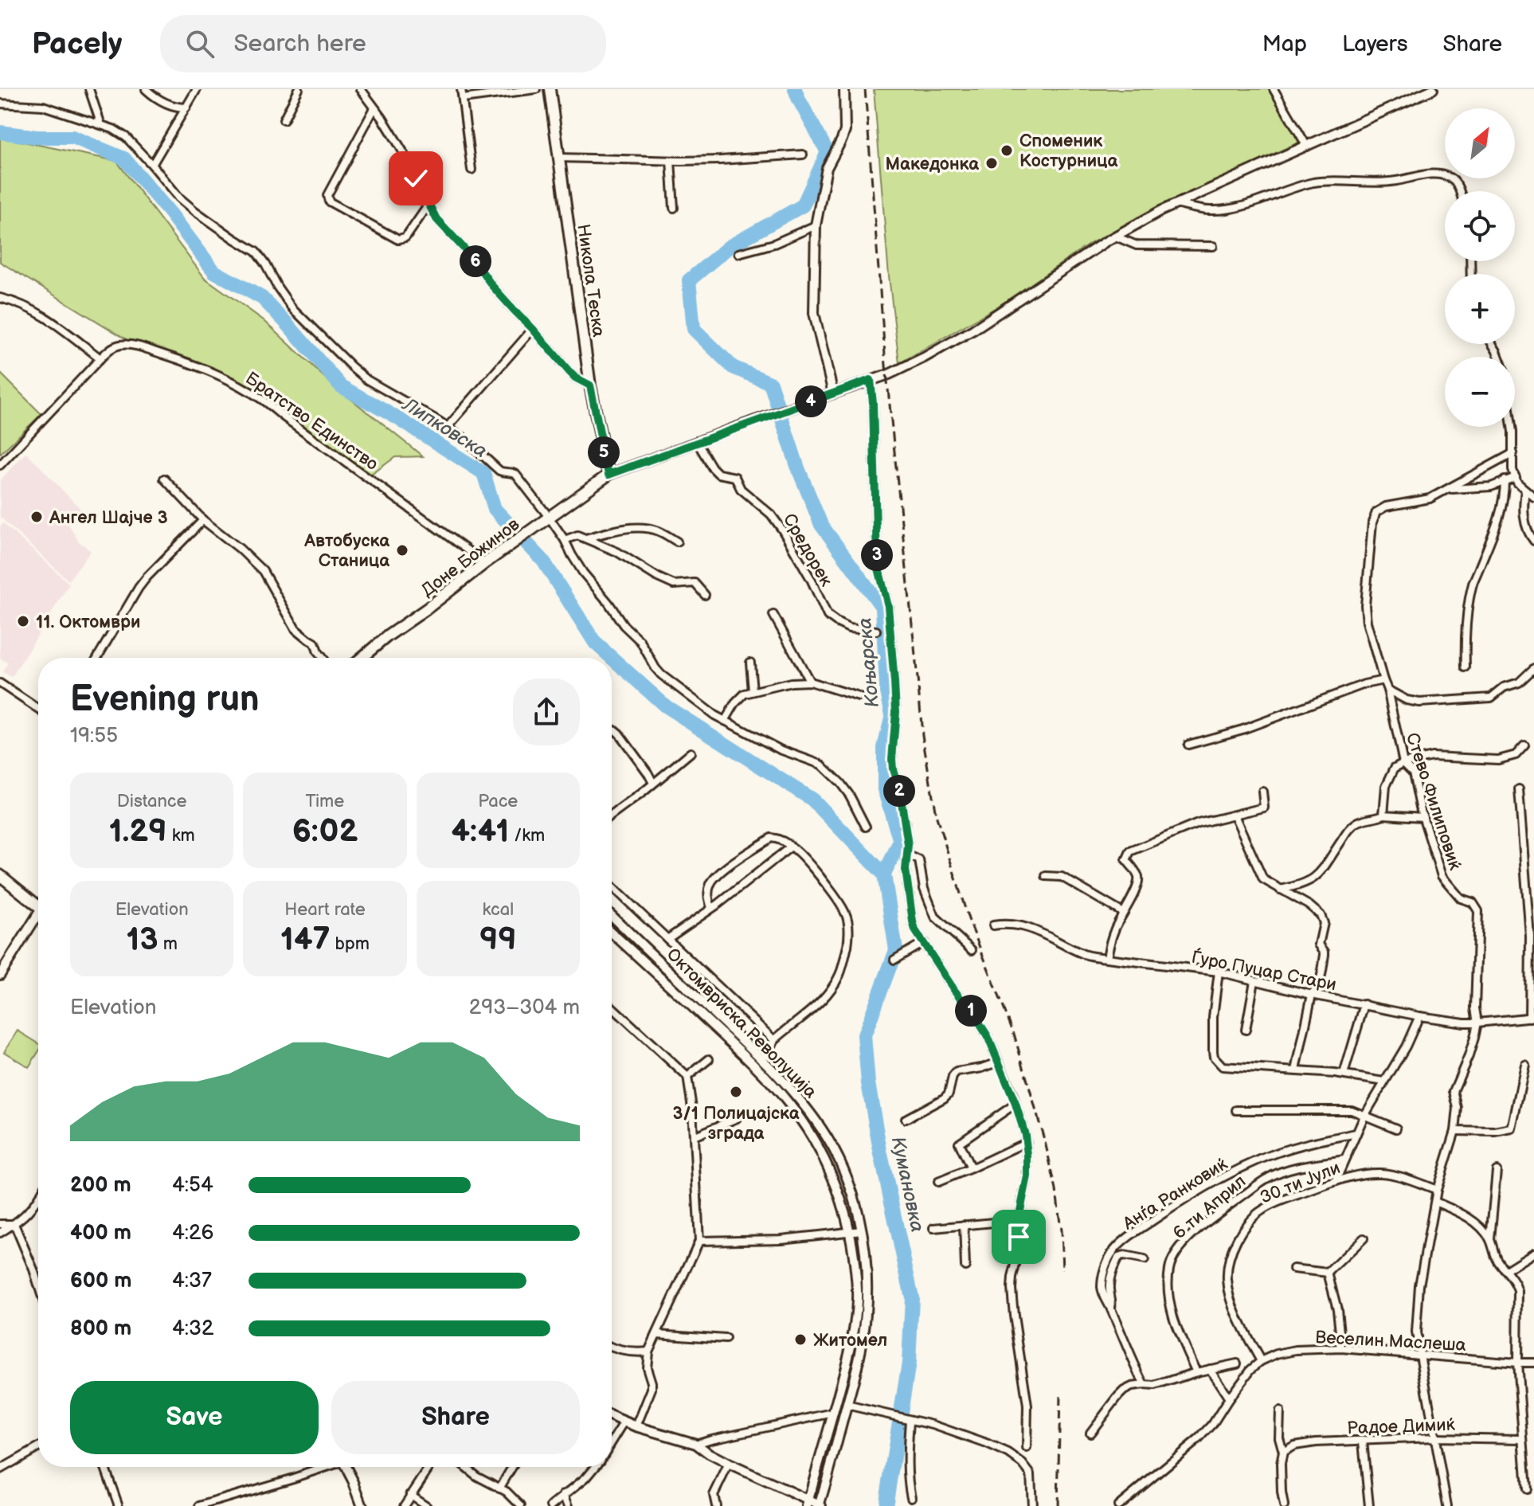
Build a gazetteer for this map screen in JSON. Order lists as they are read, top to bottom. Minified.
{"streets":{"main road":["Никола Теска","Доне Божинов"],"street":["Братство Единство","Средорек","Стево Филиповиќ","Ѓуро Пуцар Стари","Октомвриска Револуција","30 ти Јули","Анѓа Ранковиќ","6 ти Април","Веселин Маслеша","Радое Димиќ"]},"crossings":[["Никола Теска","Доне Божинов"],["Братство Единство","Доне Божинов"],["Стево Филиповиќ","Ѓуро Пуцар Стари"],["Стево Филиповиќ","30 ти Јули"],["Стево Филиповиќ","Веселин Маслеша"],["Стево Филиповиќ","Радое Димиќ"],["30 ти Јули","Веселин Маслеша"]],"water":["Липковска","Коњарска","Кумановка"],"places":["Споменик Костурница","Македонка","Ангел Шајче 3","Автобуска Станица","11. Октомври","3/1 Полицајска зграда","Житомел"],"north":"top right","page":{"header":"Pacely","search":"Search here","nav":["Map","Layers","Share"],"map_buttons":["+","−"],"pins":["6","4","5","3","2","1"],"heading":["Evening run","19:55"],"stats":[["Distance","1.29 km"],["Time","6:02"],["Pace","4:41 /km"],["Elevation","13 m"],["Heart rate","147 bpm"],["kcal","99"]],"chart":["Elevation","293–304 m"],"list":[{"name":"200 m","note":"4:54"},{"name":"400 m","note":"4:26"},{"name":"600 m","note":"4:37"},{"name":"800 m","note":"4:32"}],"buttons":["Save","Share"]}}
